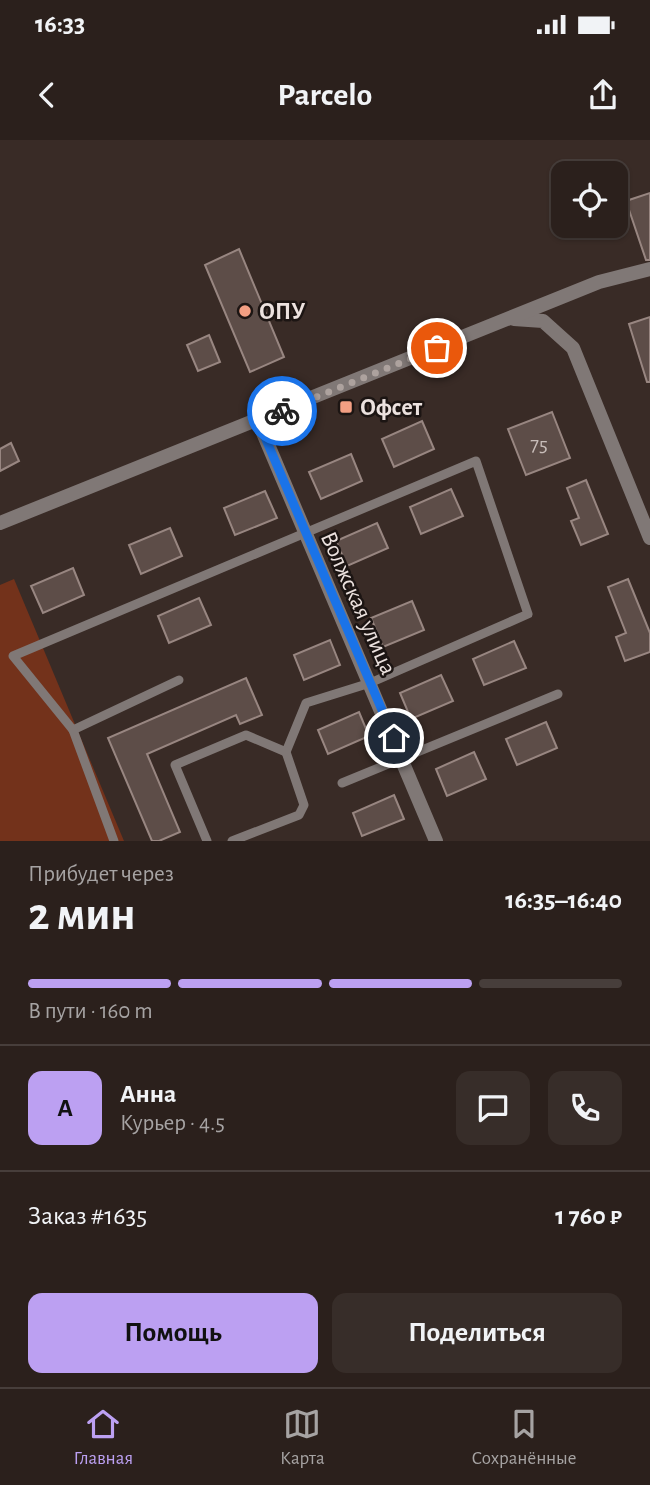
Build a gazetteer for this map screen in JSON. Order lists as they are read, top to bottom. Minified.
{"streets":{"street":["Волжская улица"]},"places":{"other":["ОПУ"],"transit":["Офсет"]},"house_numbers":["75"],"page":{"status":"16:33","header":"Parcelo","heading":["2 мин","Прибудет через","16:35–16:40"],"panel":["Анна","Курьер · 4.5","Заказ #1635","1 760 ₽"],"bar":"В пути · 160 m","round":"А","buttons":["Помощь","Поделиться"],"tabs":["Главная","Карта","Сохранённые"]}}
